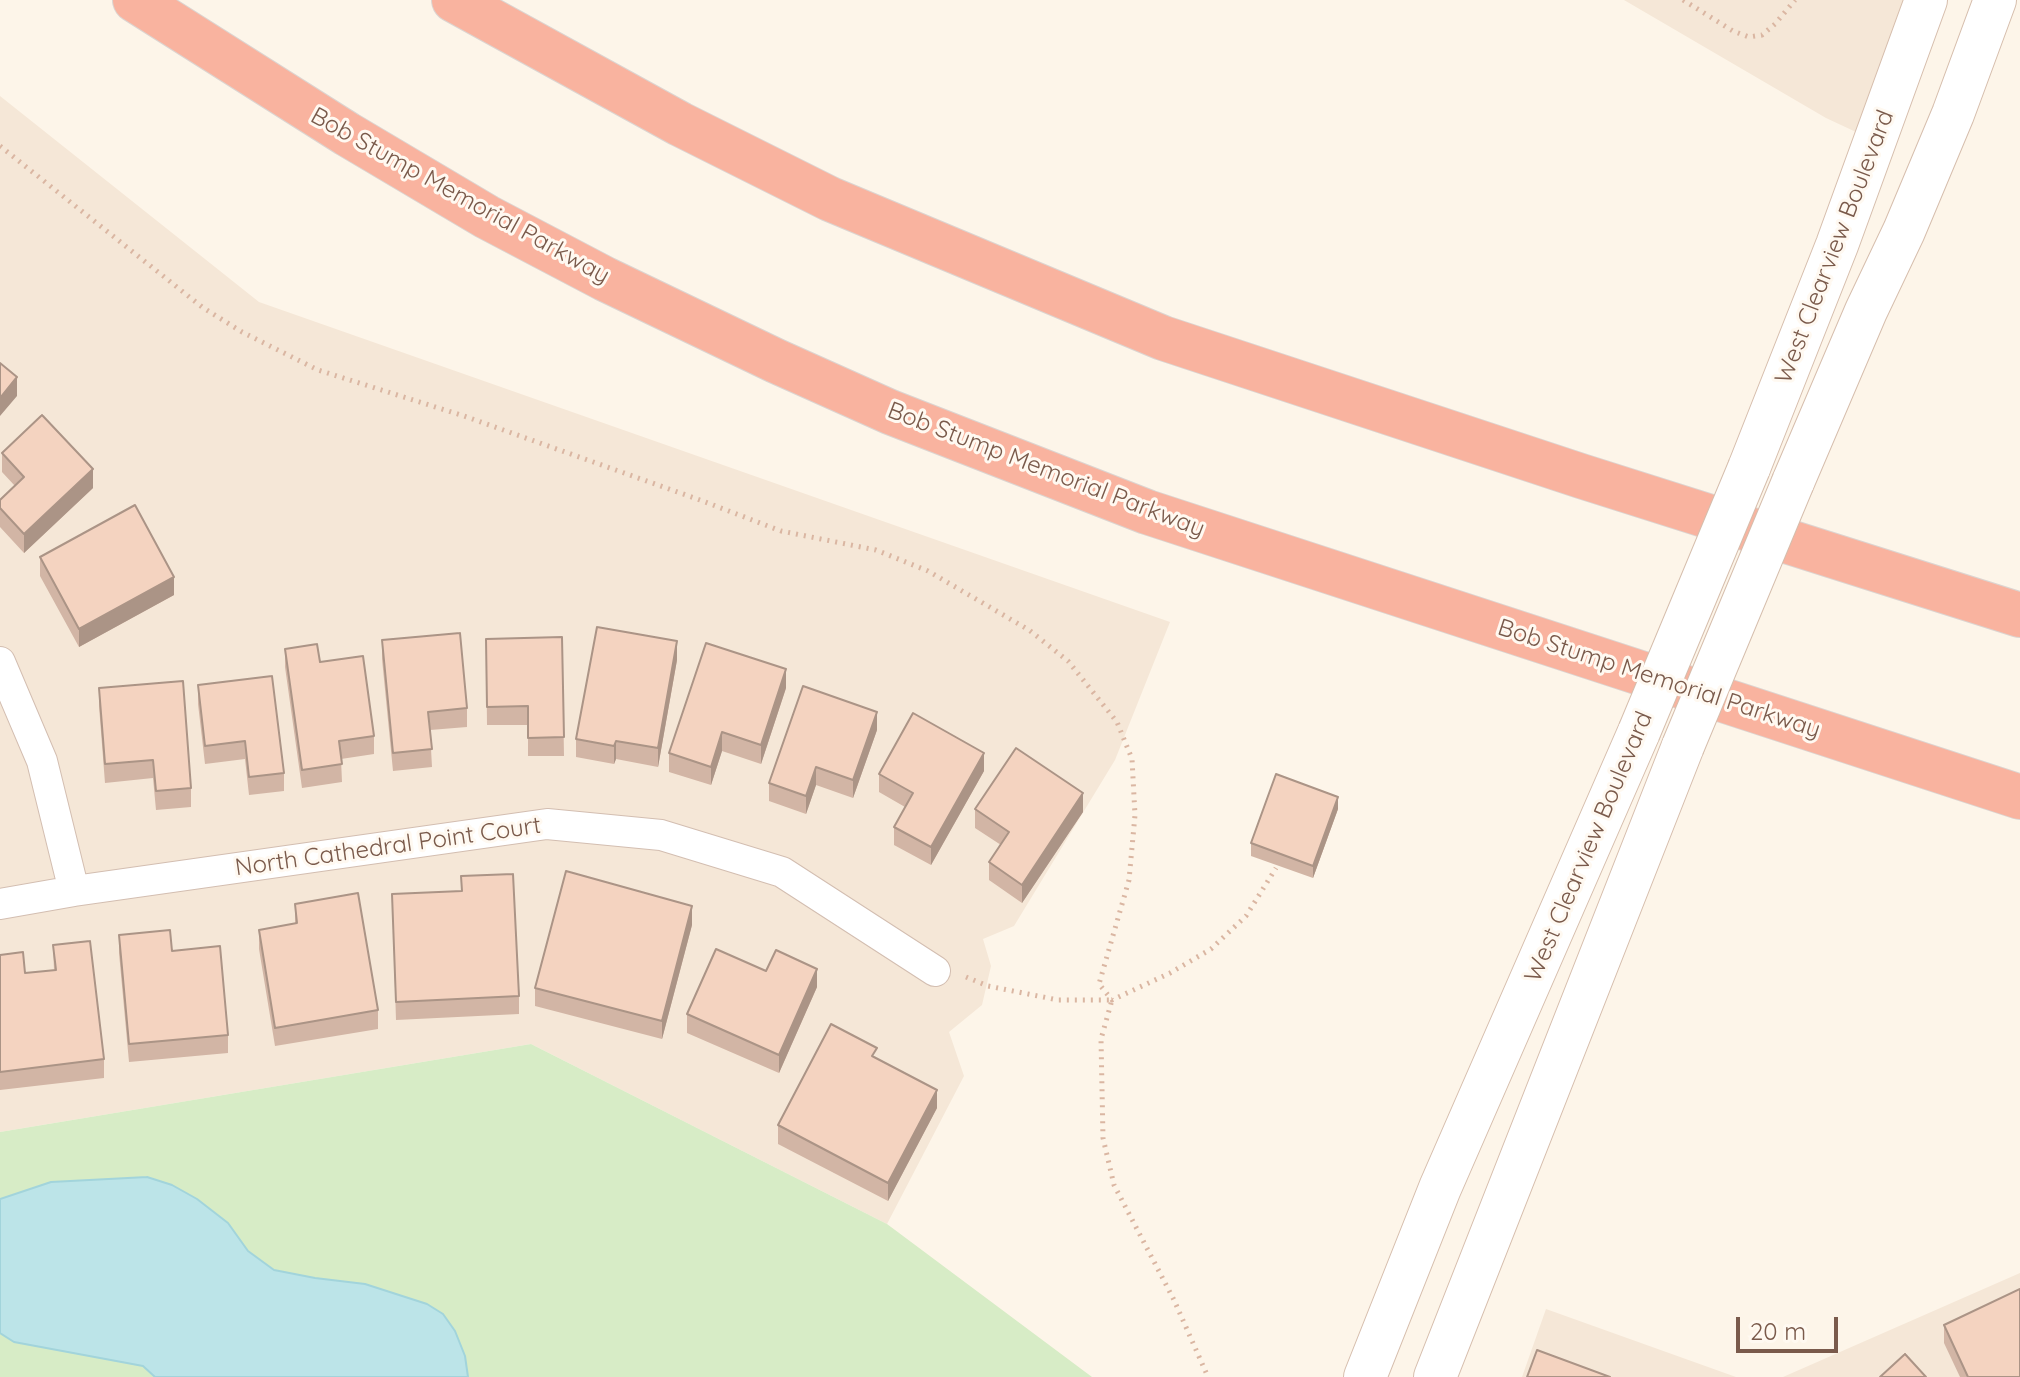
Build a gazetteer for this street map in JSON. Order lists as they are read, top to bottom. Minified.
{"streets":{"highway":["Bob Stump Memorial Parkway"],"street":["West Clearview Boulevard","North Cathedral Point Court"]},"scale_bar":"20 m"}
